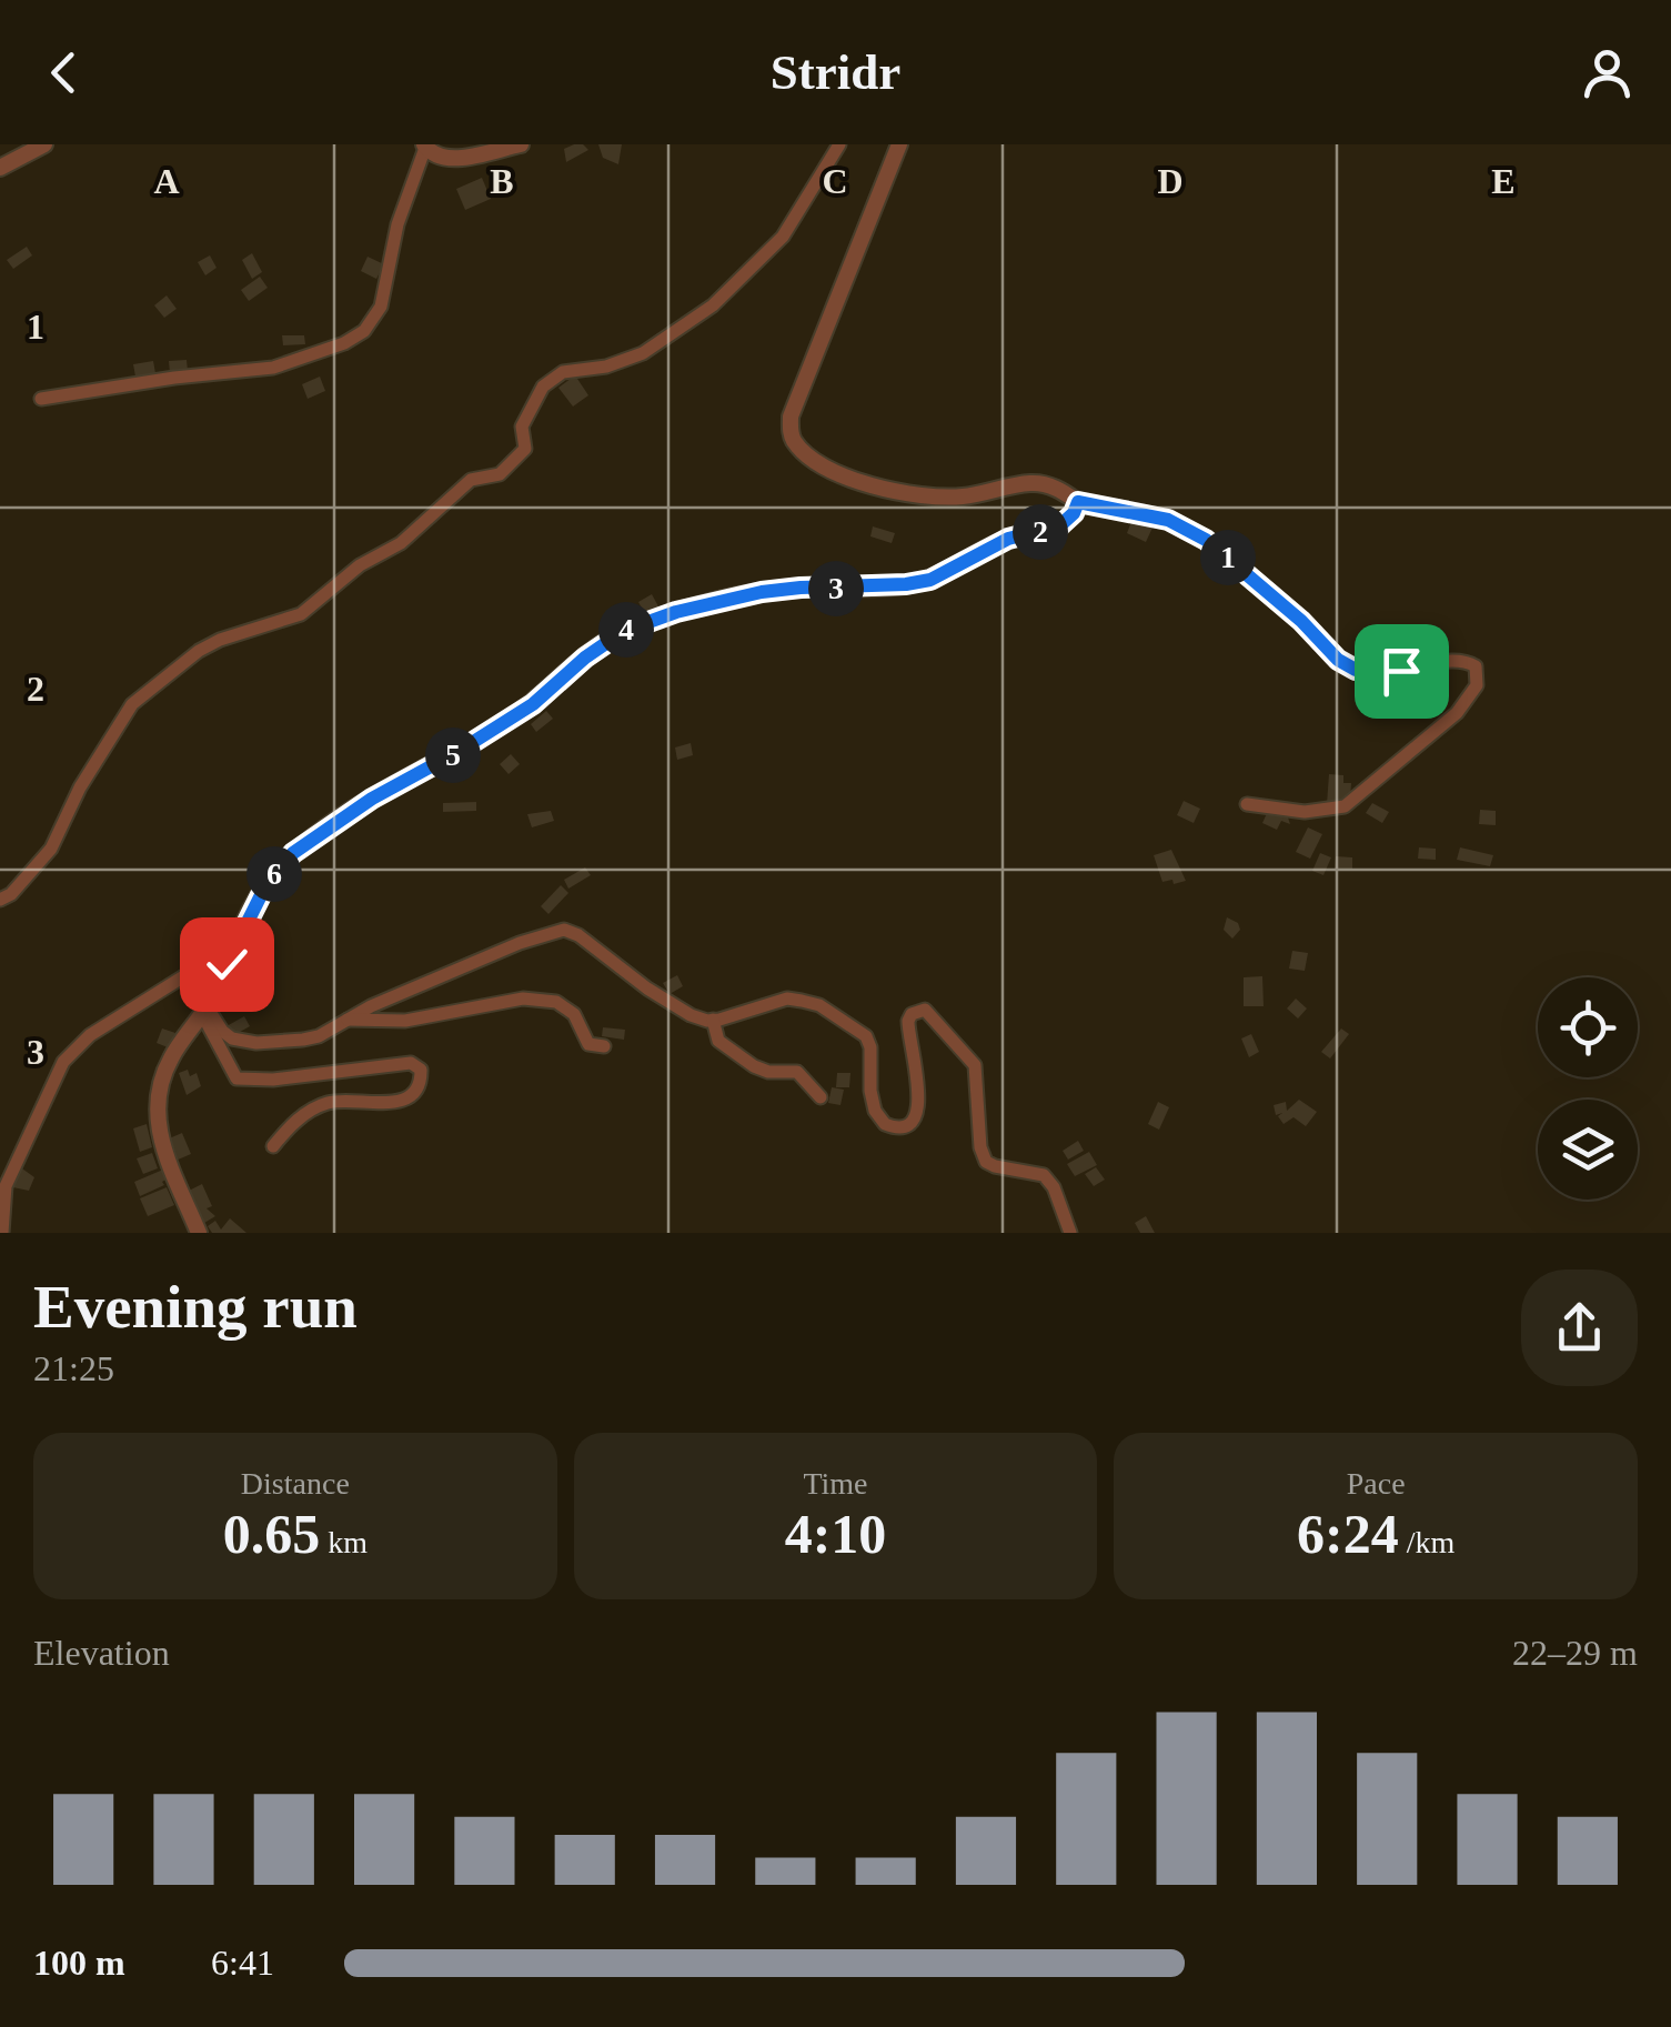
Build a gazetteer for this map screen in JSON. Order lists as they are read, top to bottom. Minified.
{"page":{"header":"Stridr","pins":["2","1","3","4","5","6"],"heading":["Evening run","21:25"],"stats":[["Distance","0.65 km"],["Time","4:10"],["Pace","6:24 /km"]],"chart":["Elevation","22–29 m"],"list":[{"name":"100 m","note":"6:41"}]},"grid":{"columns":["A","B","C","D","E"],"rows":["1","2","3"]}}
